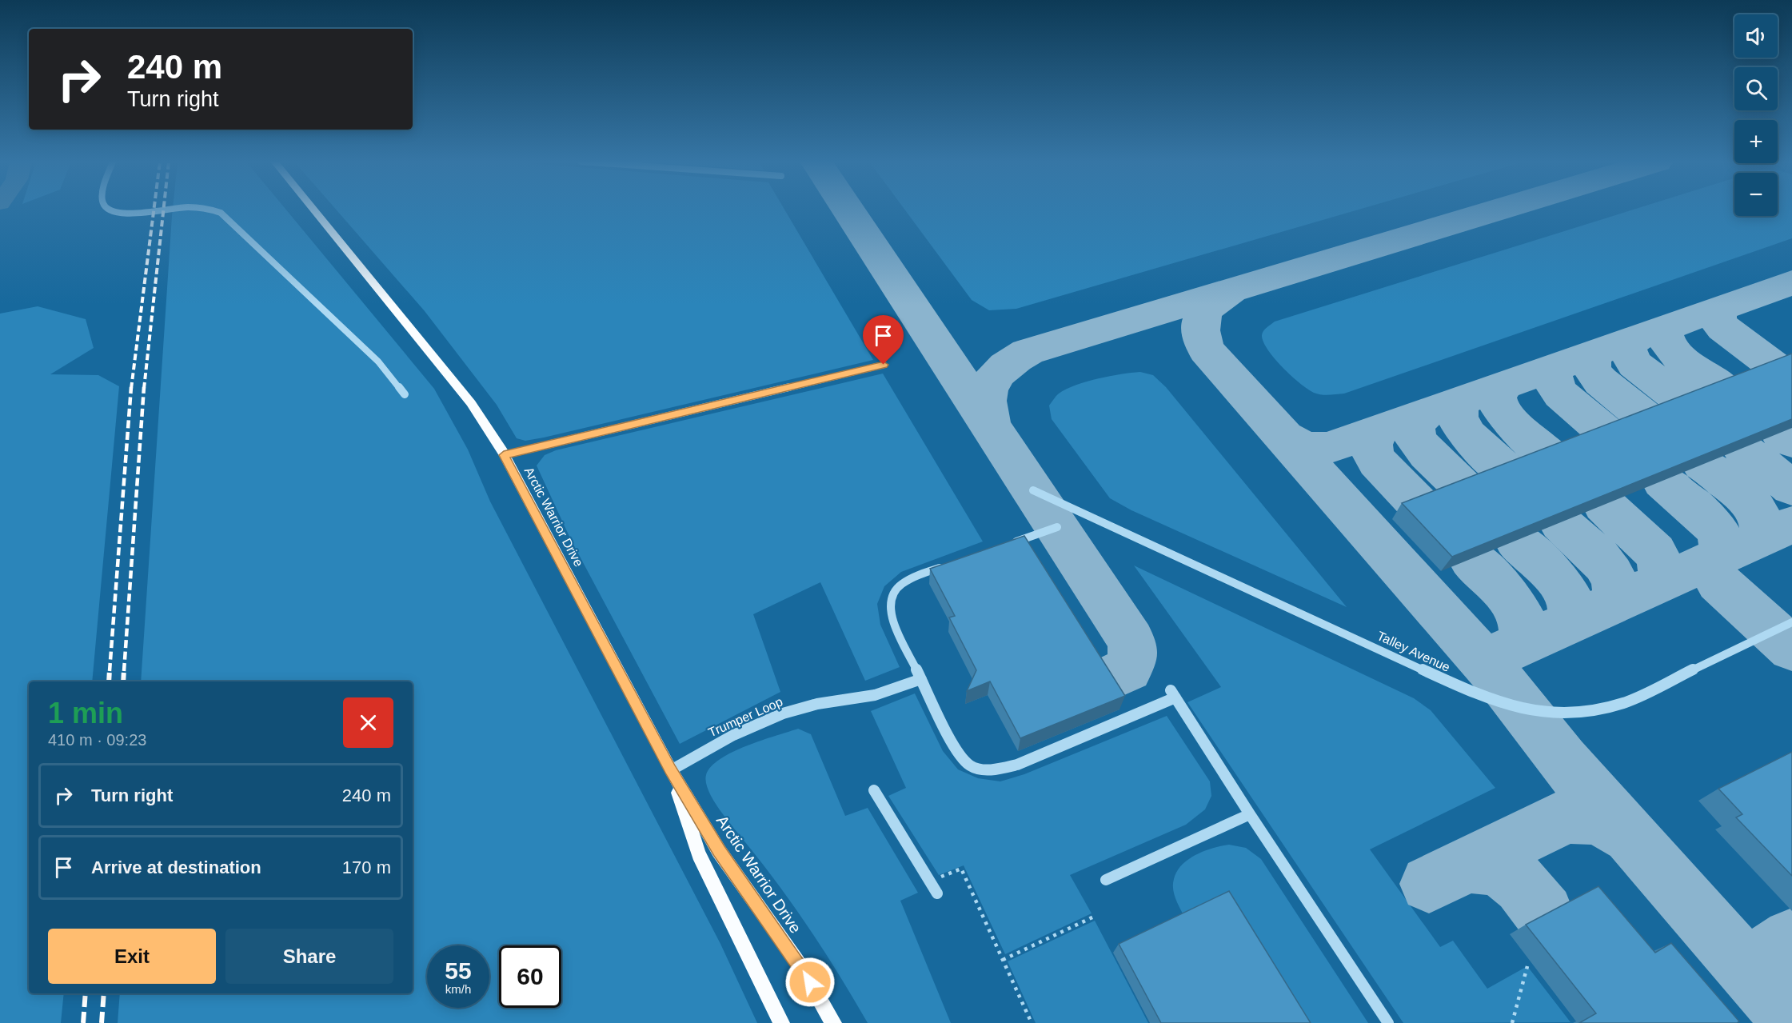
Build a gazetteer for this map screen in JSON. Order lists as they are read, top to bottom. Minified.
{"streets":{"main road":["Arctic Warrior Drive"],"street":["Talley Avenue","Trumper Loop"]},"crossings":[["Arctic Warrior Drive","Trumper Loop"]],"page":{"map_buttons":["+","−"],"turn":["240 m","Turn right"],"heading":["1 min","410 m · 09:23"],"list":[{"name":"Turn right","value":"240 m"},{"name":"Arrive at destination","value":"170 m"}],"buttons":["Exit","Share"],"speed":"55 km/h","limit":"60"}}
